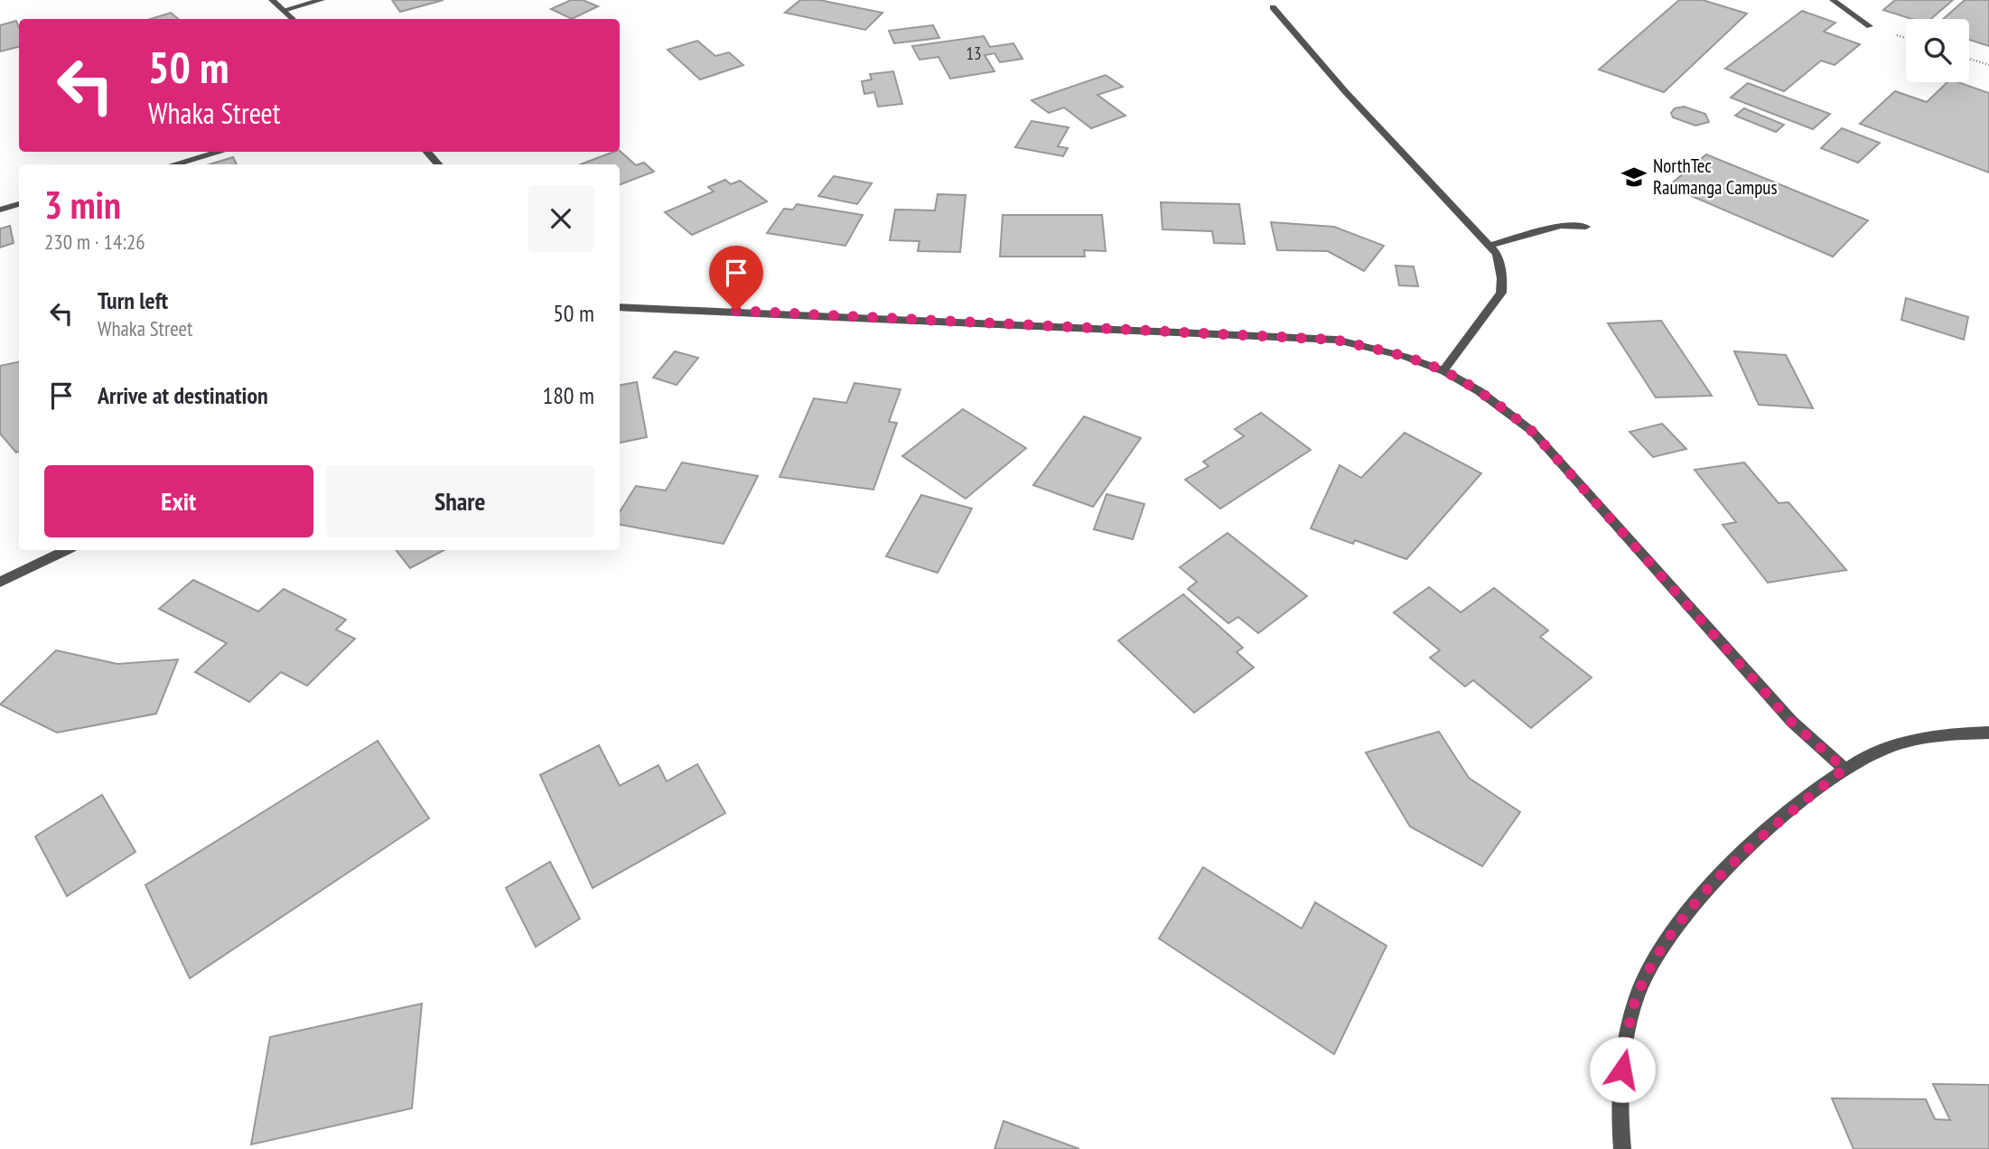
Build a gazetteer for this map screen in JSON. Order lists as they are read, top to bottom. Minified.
{"places":{"school or university":["NorthTec Raumanga Campus"]},"house_numbers":["13"],"page":{"turn":["50 m","Whaka Street"],"heading":["3 min","230 m · 14:26"],"list":[{"name":"Turn left","note":"Whaka Street","value":"50 m"},{"name":"Arrive at destination","value":"180 m"}],"buttons":["Exit","Share"]}}
